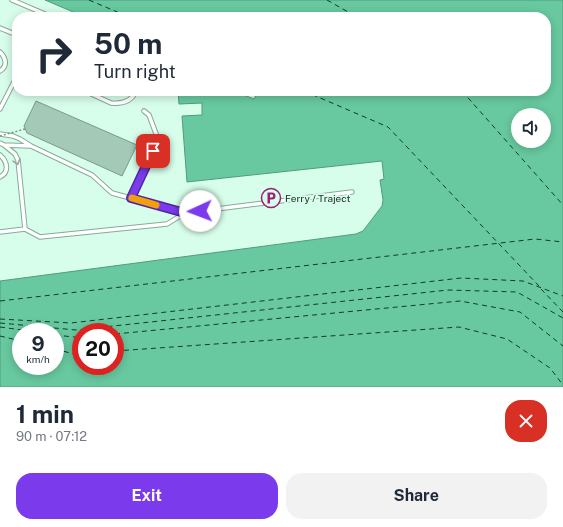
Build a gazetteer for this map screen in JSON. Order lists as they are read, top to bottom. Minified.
{"places":{"parking":["Ferry / Traject"]},"page":{"turn":["50 m","Turn right"],"speed":"9 km/h","limit":"20","heading":["1 min","90 m · 07:12"],"buttons":["Exit","Share"]}}
